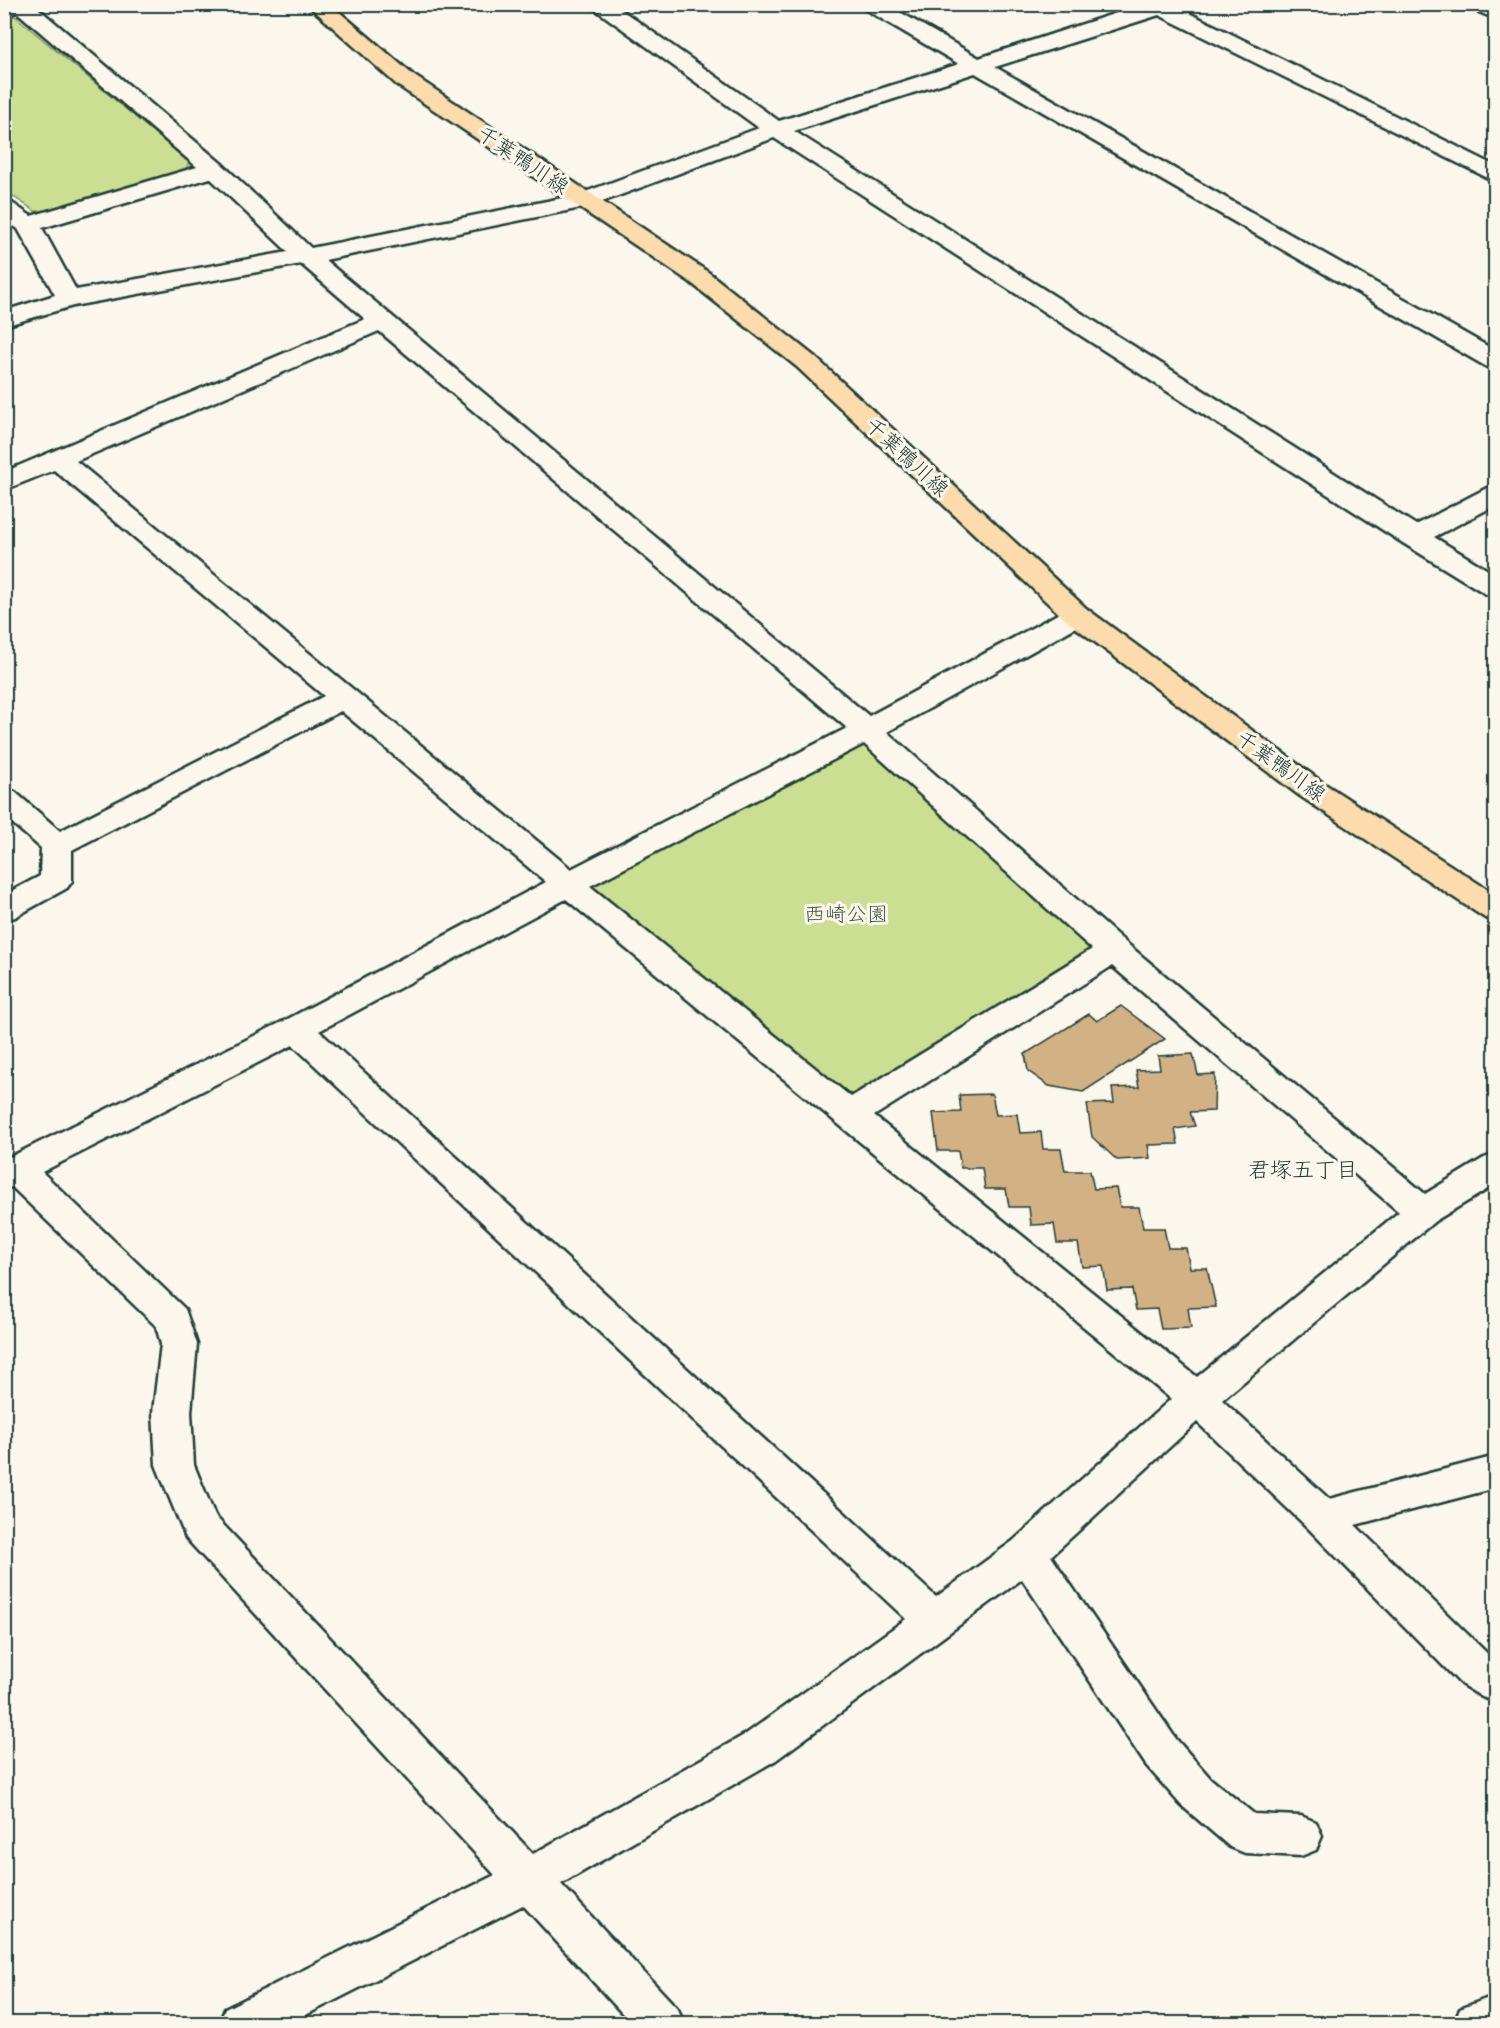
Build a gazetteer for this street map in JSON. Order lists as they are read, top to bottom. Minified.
{"streets":{"main road":["千葉鴨川線"]},"districts":["君塚五丁目"],"parks":["西崎公園"]}
